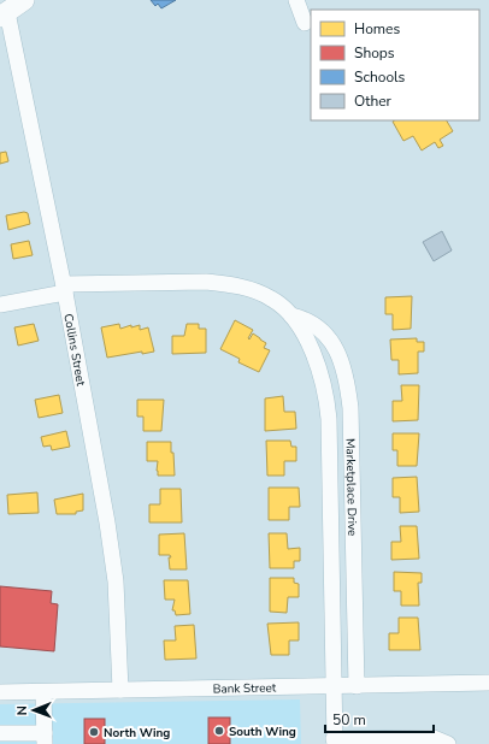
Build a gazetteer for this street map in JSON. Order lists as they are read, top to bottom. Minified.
{"streets":{"street":["Collins Street","Marketplace Drive","Bank Street"]},"crossings":[["Collins Street","Marketplace Drive"],["Collins Street","Bank Street"],["Marketplace Drive","Bank Street"]],"places":["South Wing","North Wing"],"legend":["Homes","Shops","Schools","Other"],"scale_bar":"50 m","north":"left"}
